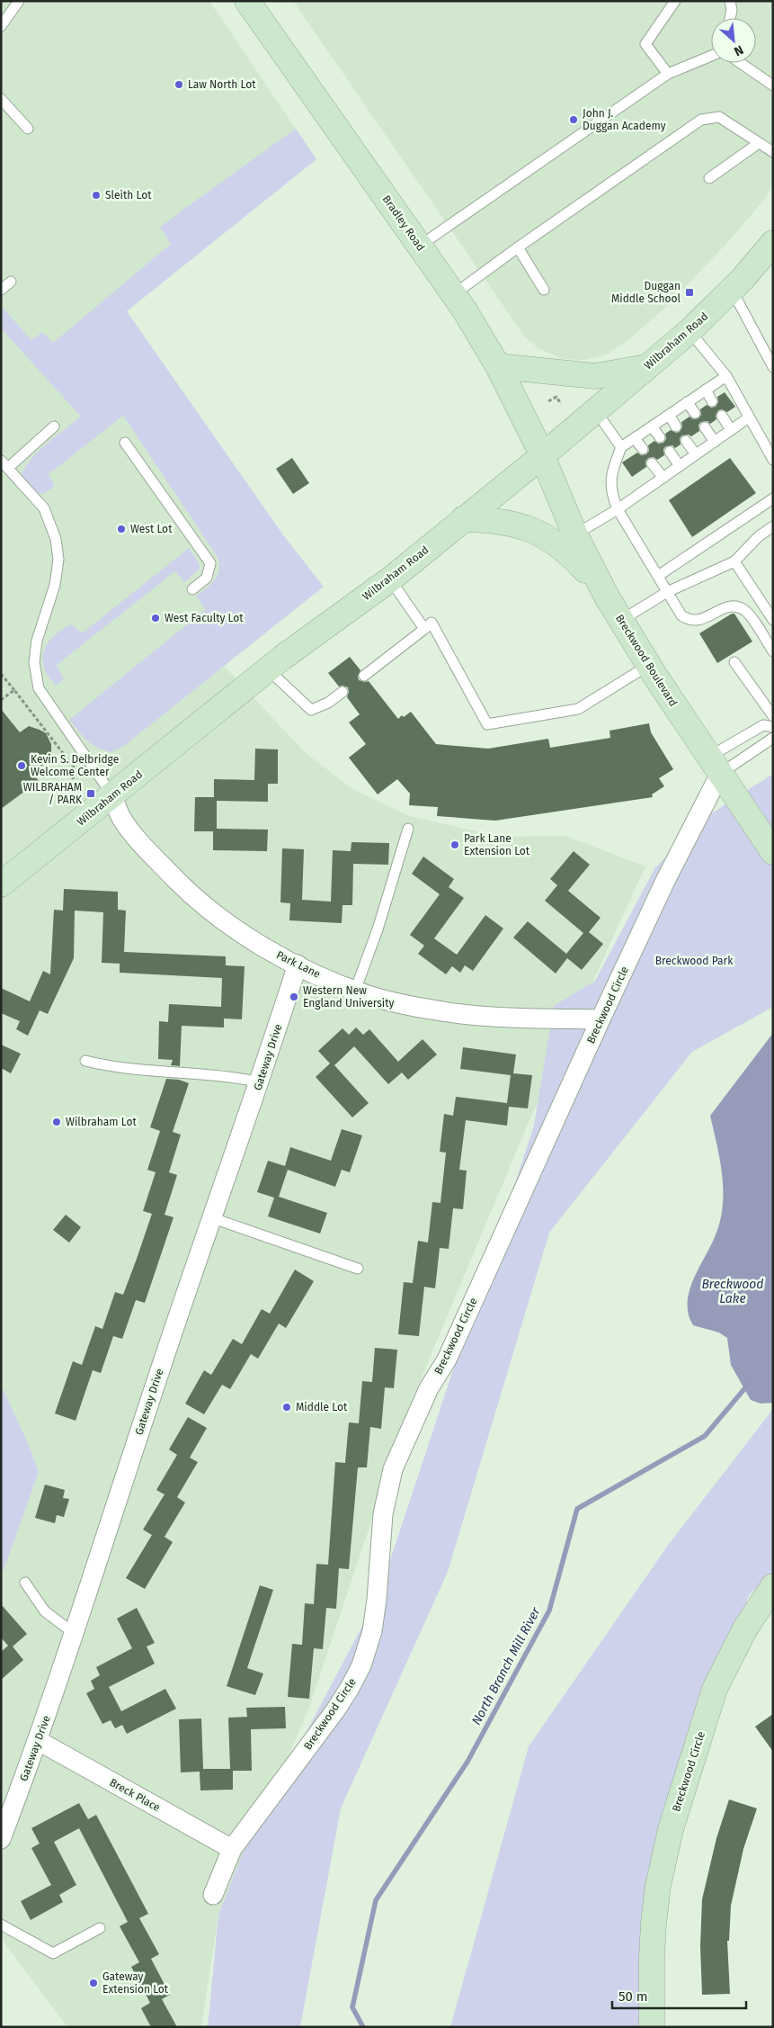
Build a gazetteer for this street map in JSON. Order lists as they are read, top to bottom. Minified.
{"streets":{"main road":["Bradley Road","Wilbraham Road","Breckwood Boulevard","Breckwood Circle"],"street":["Park Lane","Gateway Drive","Breck Place"]},"crossings":[["Bradley Road","Wilbraham Road"],["Bradley Road","Breckwood Boulevard"],["Wilbraham Road","Breckwood Boulevard"],["Wilbraham Road","Park Lane"],["Breckwood Boulevard","Breckwood Circle"],["Park Lane","Breckwood Circle"],["Park Lane","Gateway Drive"],["Breckwood Circle","Breck Place"],["Gateway Drive","Breck Place"]],"water":["Breckwood Lake","North Branch Mill River"],"parks":["Breckwood Park"],"places":{"other":["Law North Lot","John J. Duggan Academy","Sleith Lot","West Lot","West Faculty Lot","Kevin S. Delbridge Welcome Center","Park Lane Extension Lot","Western New England University","Wilbraham Lot","Middle Lot","Gateway Extension Lot"],"transit":["Duggan Middle School","WILBRAHAM / PARK"]},"scale_bar":"50 m","north":"bottom right"}
